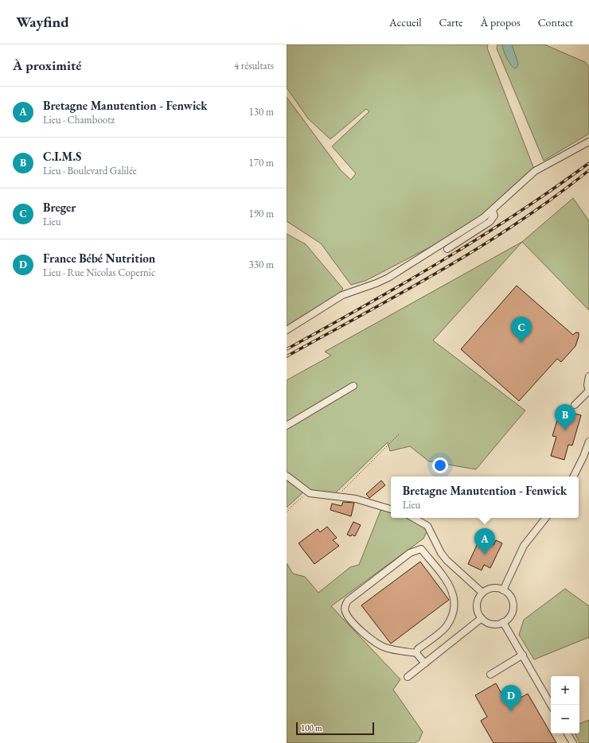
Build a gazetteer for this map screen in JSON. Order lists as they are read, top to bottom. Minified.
{"scale_bar":"100 m","page":{"header":"Wayfind","nav":["Accueil","Carte","À propos","Contact"],"heading":["À proximité","4 résultats"],"list":[{"mark":"A","name":"Bretagne Manutention - Fenwick","note":"Lieu · Chambootz","value":"130 m"},{"mark":"B","name":"C.I.M.S","note":"Lieu · Boulevard Galilée","value":"170 m"},{"mark":"C","name":"Breger","note":"Lieu","value":"190 m"},{"mark":"D","name":"France Bébé Nutrition","note":"Lieu · Rue Nicolas Copernic","value":"330 m"}],"pins":["C","B","A","D"],"popup":["Bretagne Manutention - Fenwick","Lieu"],"map_buttons":["+","−"],"scale":"100 m"}}
